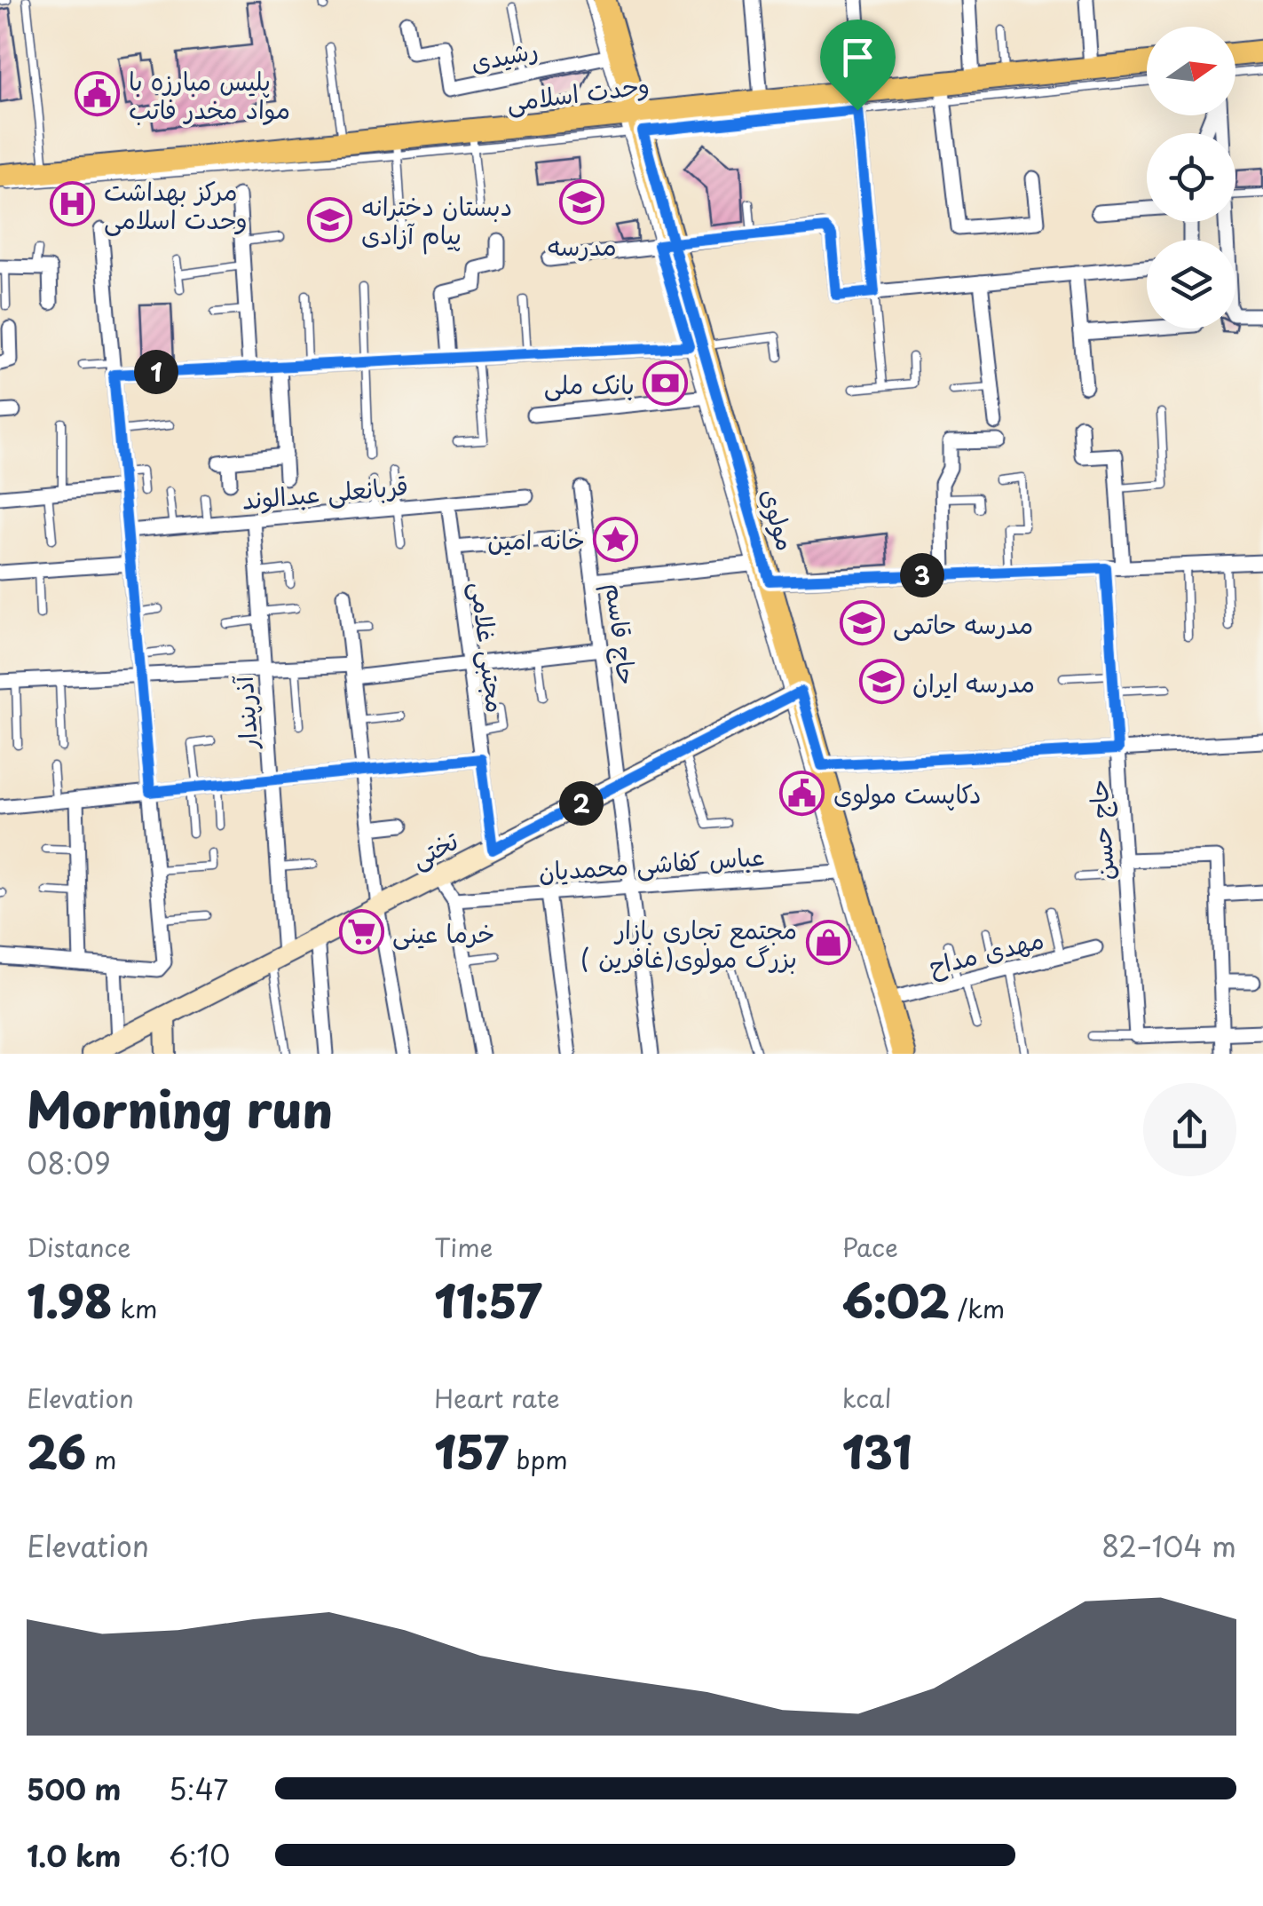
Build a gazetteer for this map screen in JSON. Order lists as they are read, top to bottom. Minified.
{"streets":{"main road":["وحدت اسلامی","مولوی","تختی"],"street":["رشیدی","قربانعلی عبدالوند","حاج قاسم","مجتبی غلامی","آذرپندار","حاج حسن","عباس کفاشی محمدیان","مهدی مداح"]},"crossings":[["رشیدی","مولوی"],["وحدت اسلامی","مولوی"],["قربانعلی عبدالوند","مجتبی غلامی"],["قربانعلی عبدالوند","آذرپندار"],["مولوی","تختی"],["مولوی","عباس کفاشی محمدیان"],["مولوی","مهدی مداح"],["حاج قاسم","تختی"],["حاج قاسم","عباس کفاشی محمدیان"],["مجتبی غلامی","تختی"],["آذرپندار","تختی"]],"places":{"public building":["پلیس مبارزه با مواد مخدر فاتب","دکاپست مولوی"],"school or university":["مدرسه","دبستان دخترانه پیام آزادی","مدرسه حاتمی","مدرسه ایران"],"hospital":["مرکز بهداشت وحدت اسلامی"],"bank":["بانک ملی"],"place":["خانه امین"],"supermarket":["خرما عینی"],"shop":["مجتمع تجاری بازار بزرگ مولوی(غافرین )"]},"north":"right","page":{"pins":["1","3","2"],"heading":["Morning run","08:09"],"stats":[["Distance","1.98 km"],["Time","11:57"],["Pace","6:02 /km"],["Elevation","26 m"],["Heart rate","157 bpm"],["kcal","131"]],"chart":["Elevation","82–104 m"],"list":[{"name":"500 m","note":"5:47"},{"name":"1.0 km","note":"6:10"}]}}
